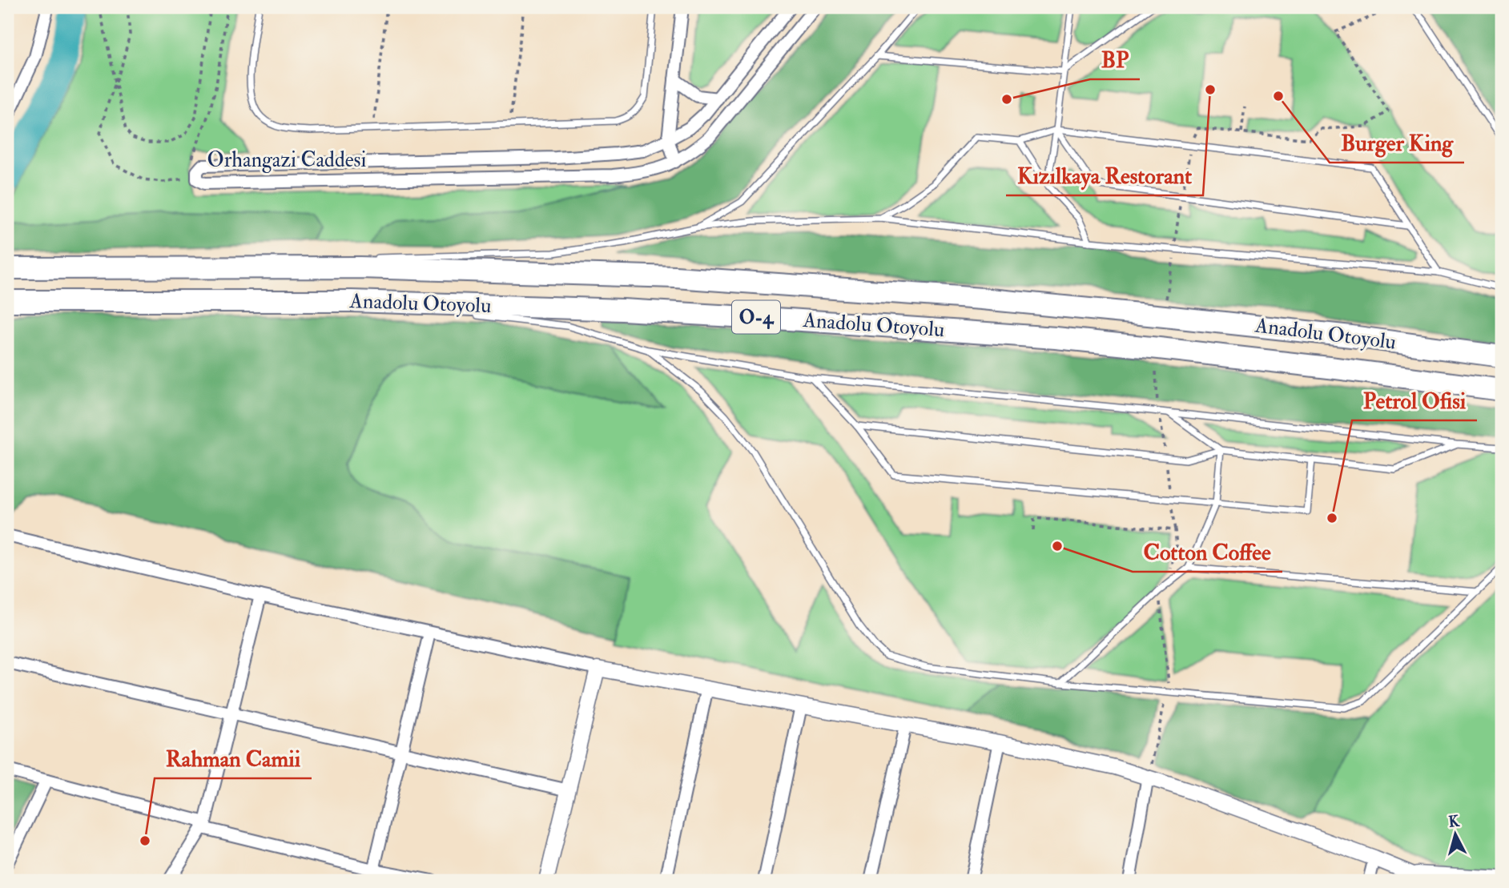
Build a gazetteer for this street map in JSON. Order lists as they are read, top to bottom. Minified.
{"streets":{"highway":["Anadolu Otoyolu","O-4"],"street":["Orhangazi Caddesi"]},"places":["Kızılkaya Restorant","Burger King","BP","Petrol Ofisi","Cotton Coffee","Rahman Camii"],"north":"top"}
